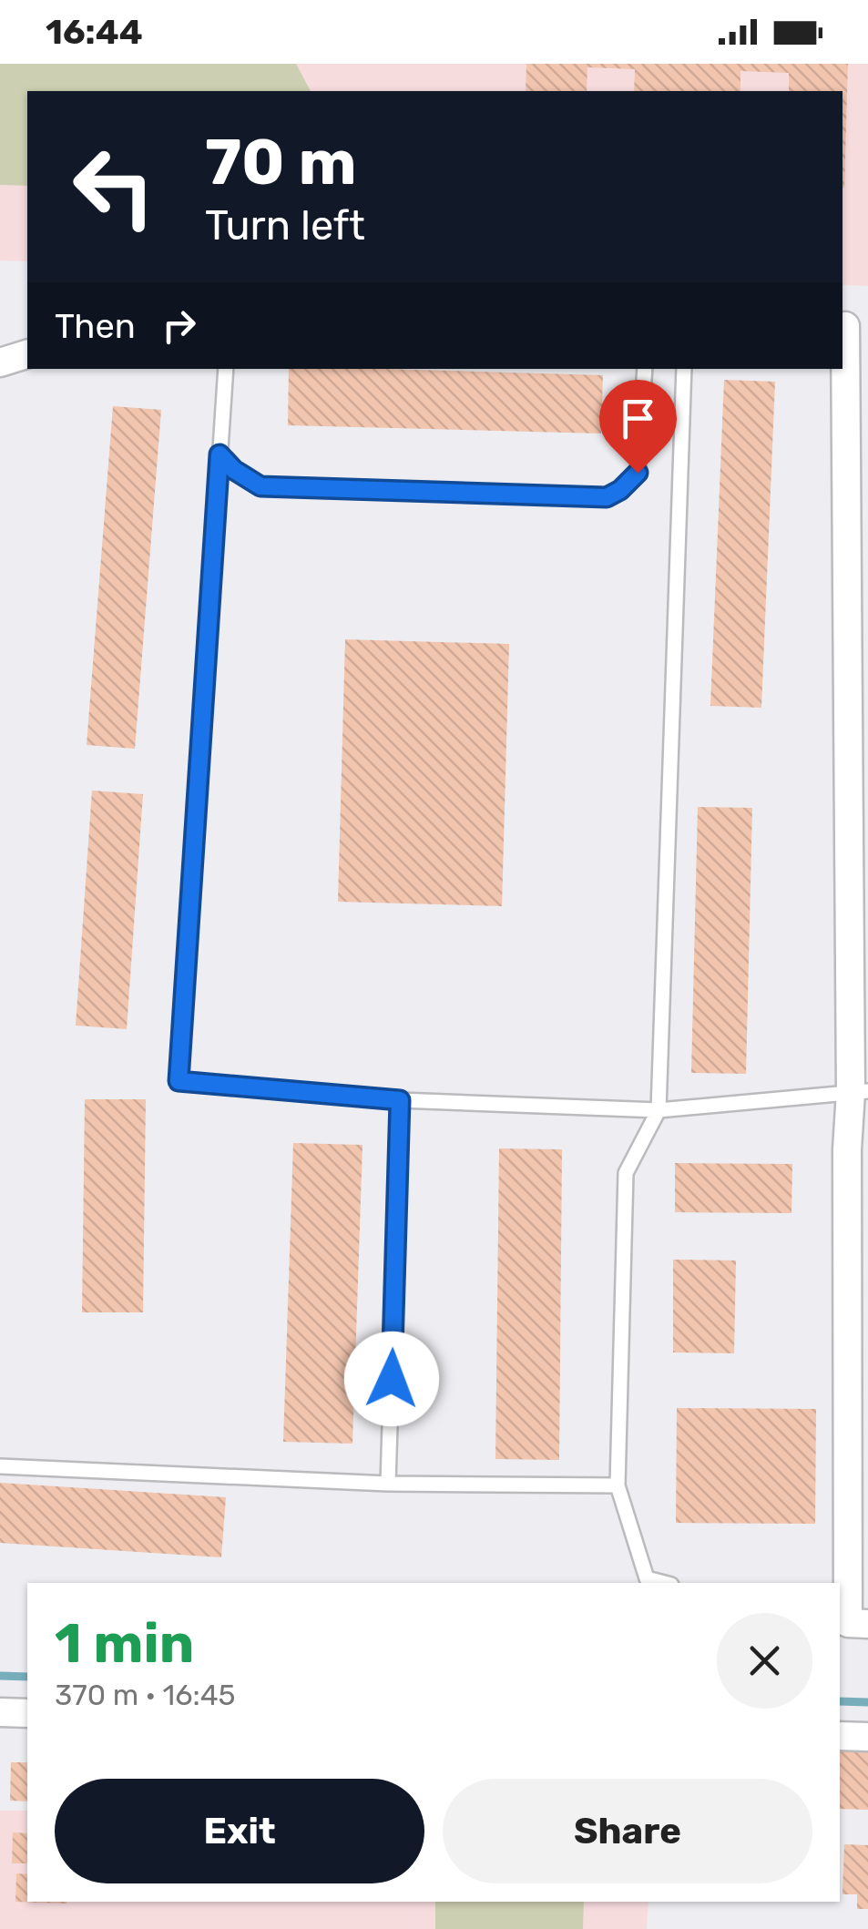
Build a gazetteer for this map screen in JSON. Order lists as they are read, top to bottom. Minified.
{"page":{"status":"16:44","turn":["70 m","Turn left"],"then":"Then","heading":["1 min","370 m · 16:45"],"buttons":["Exit","Share"]}}
